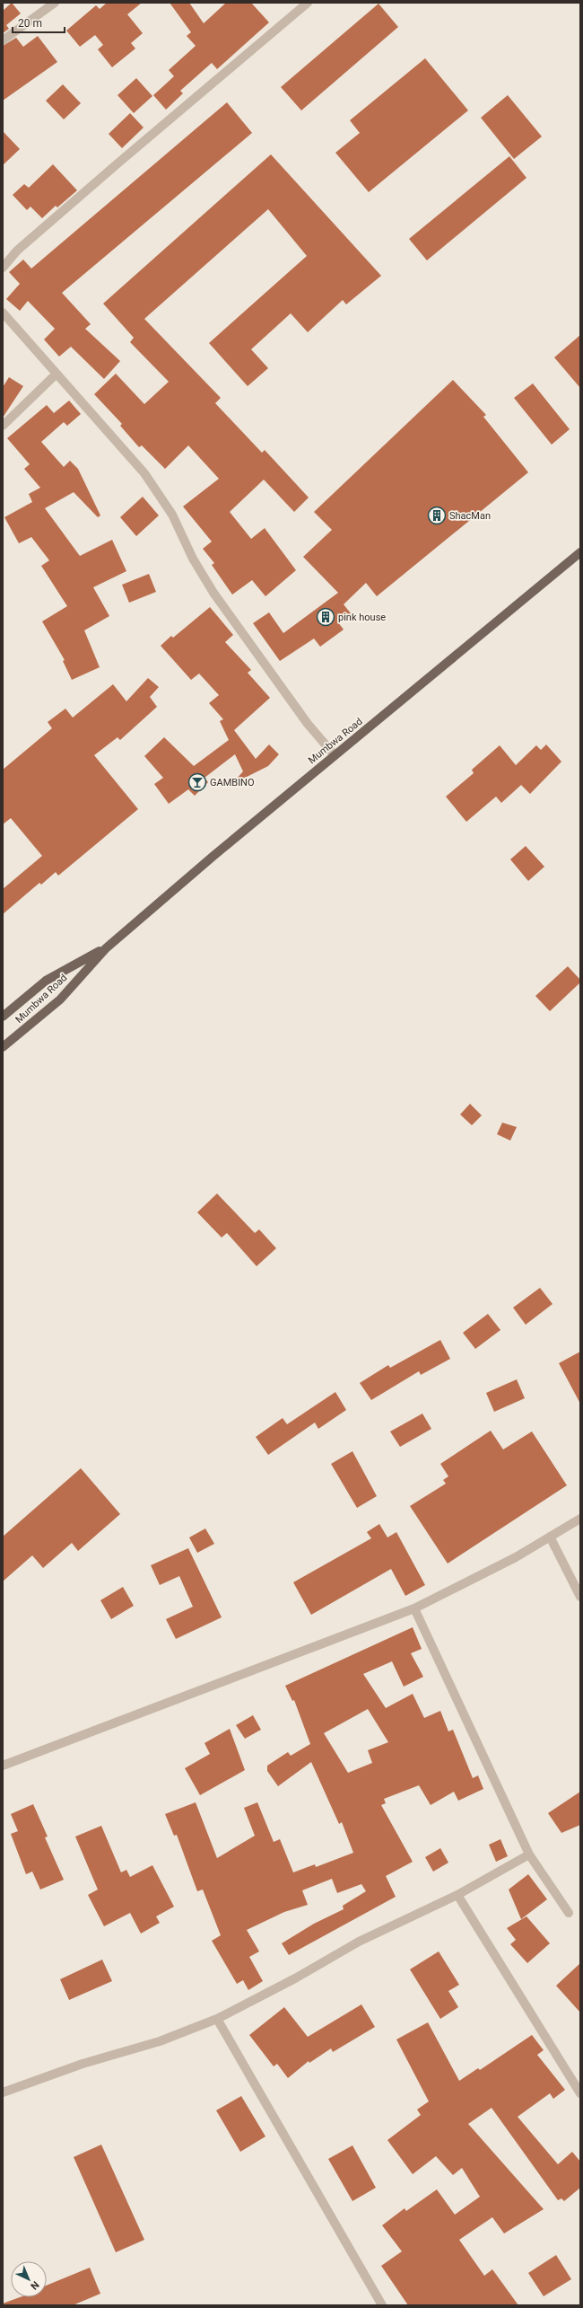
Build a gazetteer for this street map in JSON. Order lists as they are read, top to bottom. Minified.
{"streets":{"main road":["Mumbwa Road"]},"places":{"building":["ShacMan","pink house"],"bar":["GAMBINO"]},"scale_bar":"20 m","north":"bottom right"}
